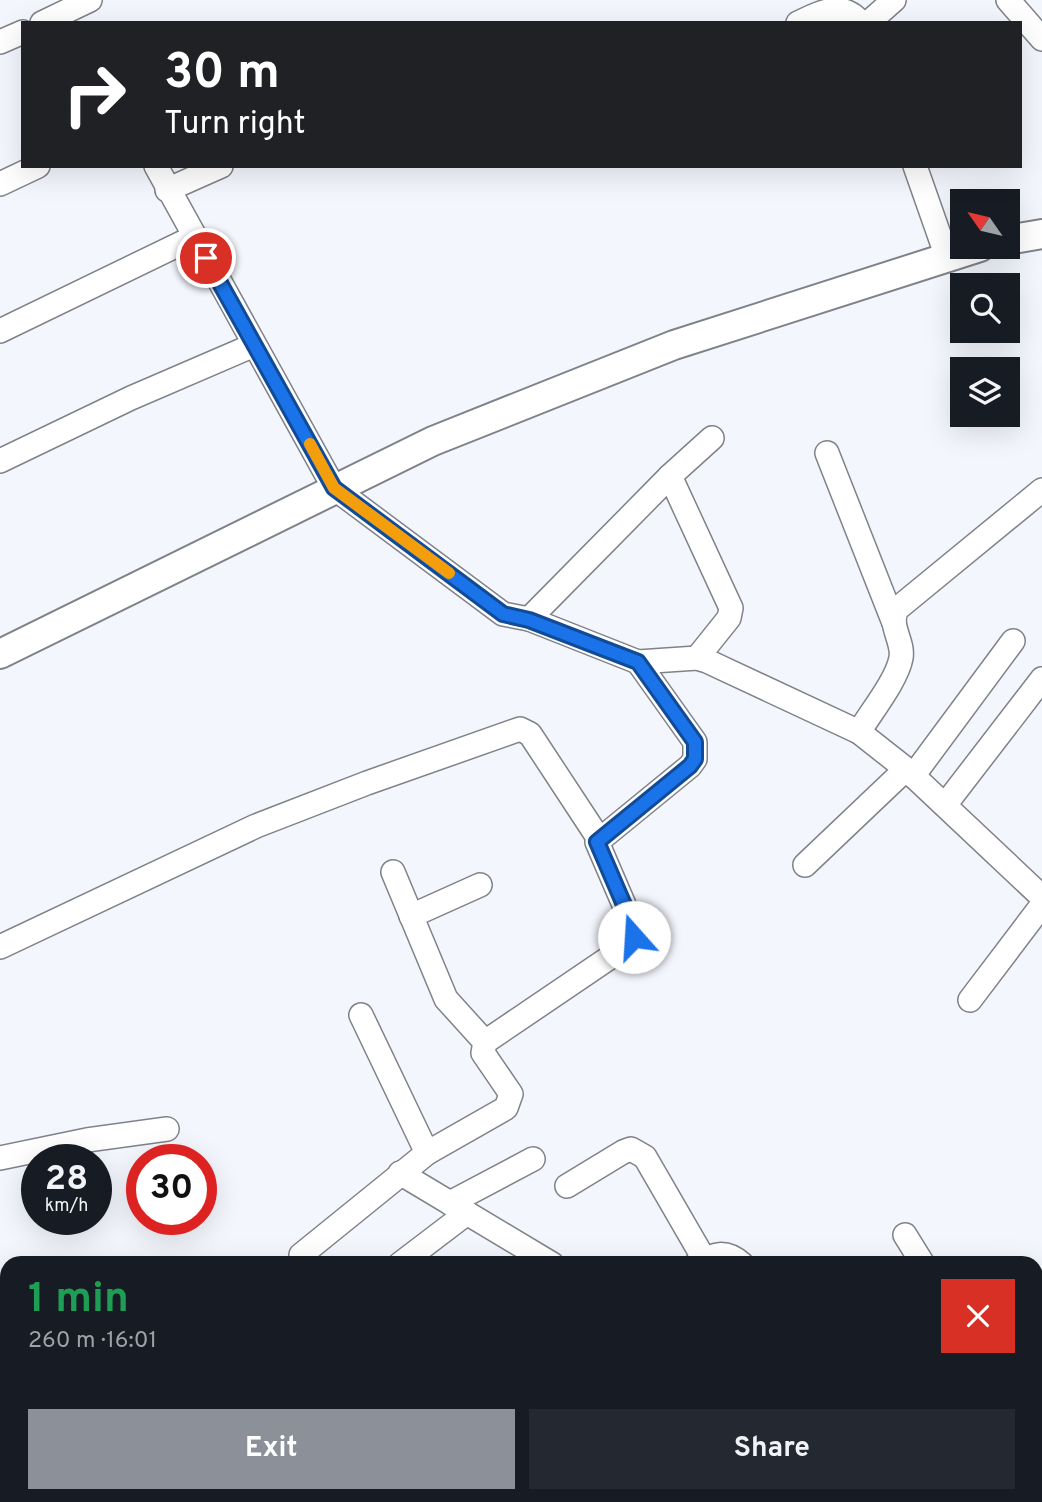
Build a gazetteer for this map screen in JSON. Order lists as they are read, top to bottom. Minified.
{"north":"top left","page":{"turn":["30 m","Turn right"],"speed":"28 km/h","limit":"30","heading":["1 min","260 m · 16:01"],"buttons":["Exit","Share"]}}
